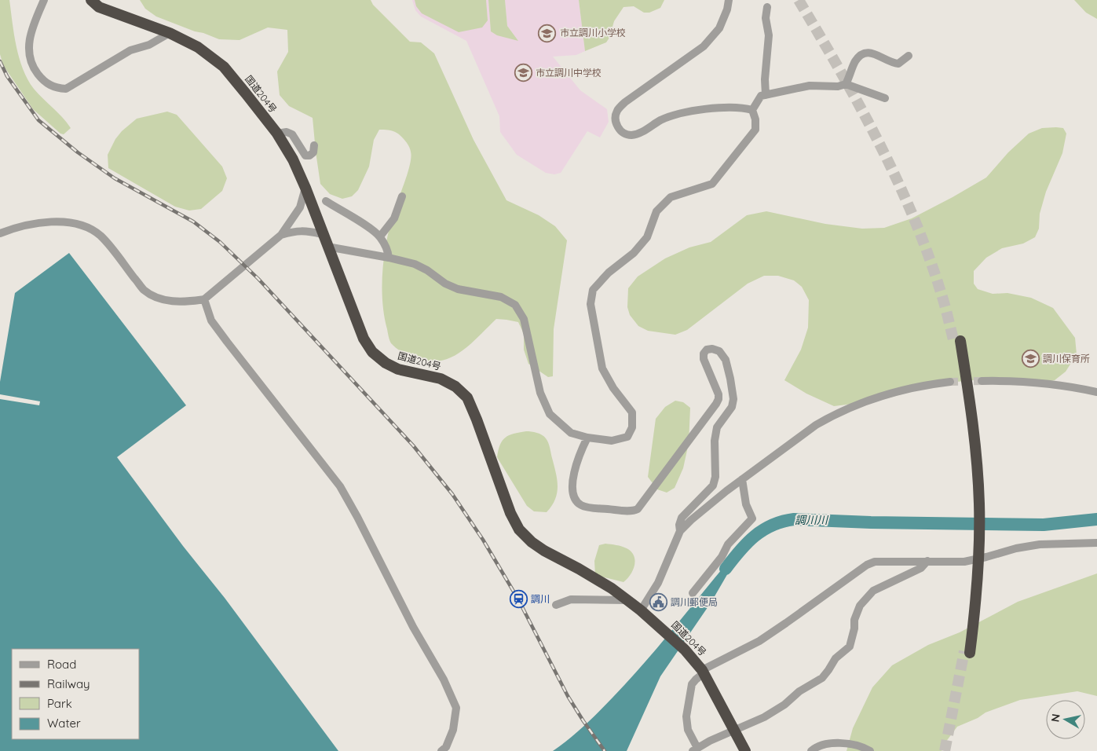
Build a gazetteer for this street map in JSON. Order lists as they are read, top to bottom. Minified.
{"streets":{"highway":["国道204号"]},"water":["調川川"],"places":{"school or university":["市立調川小学校","市立調川中学校","調川保育所"],"station":["調川"],"public building":["調川郵便局"]},"legend":["Road","Railway","Park","Water"],"north":"left"}
